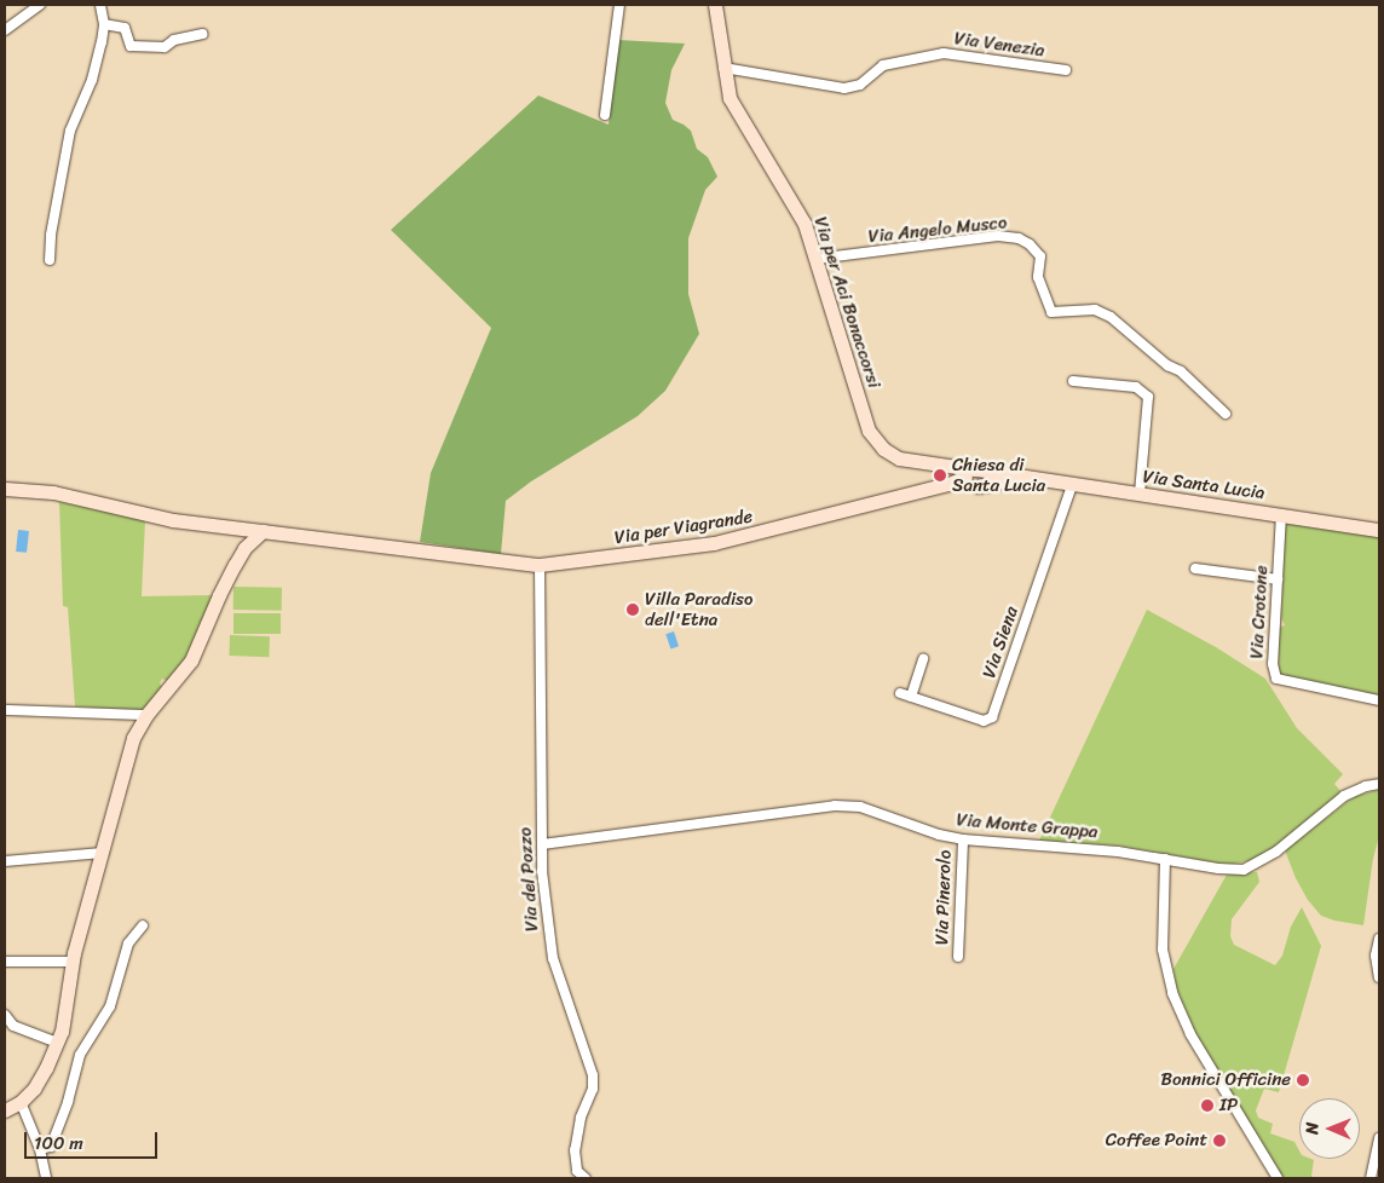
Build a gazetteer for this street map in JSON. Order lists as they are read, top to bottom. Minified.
{"streets":{"main road":["Via per Aci Bonaccorsi","Via Santa Lucia","Via per Viagrande"],"street":["Via Venezia","Via Angelo Musco","Via Crotone","Via Siena","Via Monte Grappa","Via del Pozzo","Via Pinerolo"]},"crossings":[["Via Venezia","Via per Aci Bonaccorsi"],["Via Angelo Musco","Via per Aci Bonaccorsi"],["Via per Aci Bonaccorsi","Via Santa Lucia"],["Via per Aci Bonaccorsi","Via per Viagrande"],["Via Santa Lucia","Via per Viagrande"],["Via Santa Lucia","Via Crotone"],["Via Santa Lucia","Via Siena"],["Via per Viagrande","Via del Pozzo"],["Via Monte Grappa","Via del Pozzo"],["Via Monte Grappa","Via Pinerolo"]],"places":["Chiesa di Santa Lucia","Villa Paradiso dell'Etna","Bonnici Officine","IP","Coffee Point"],"scale_bar":"100 m","north":"left"}
